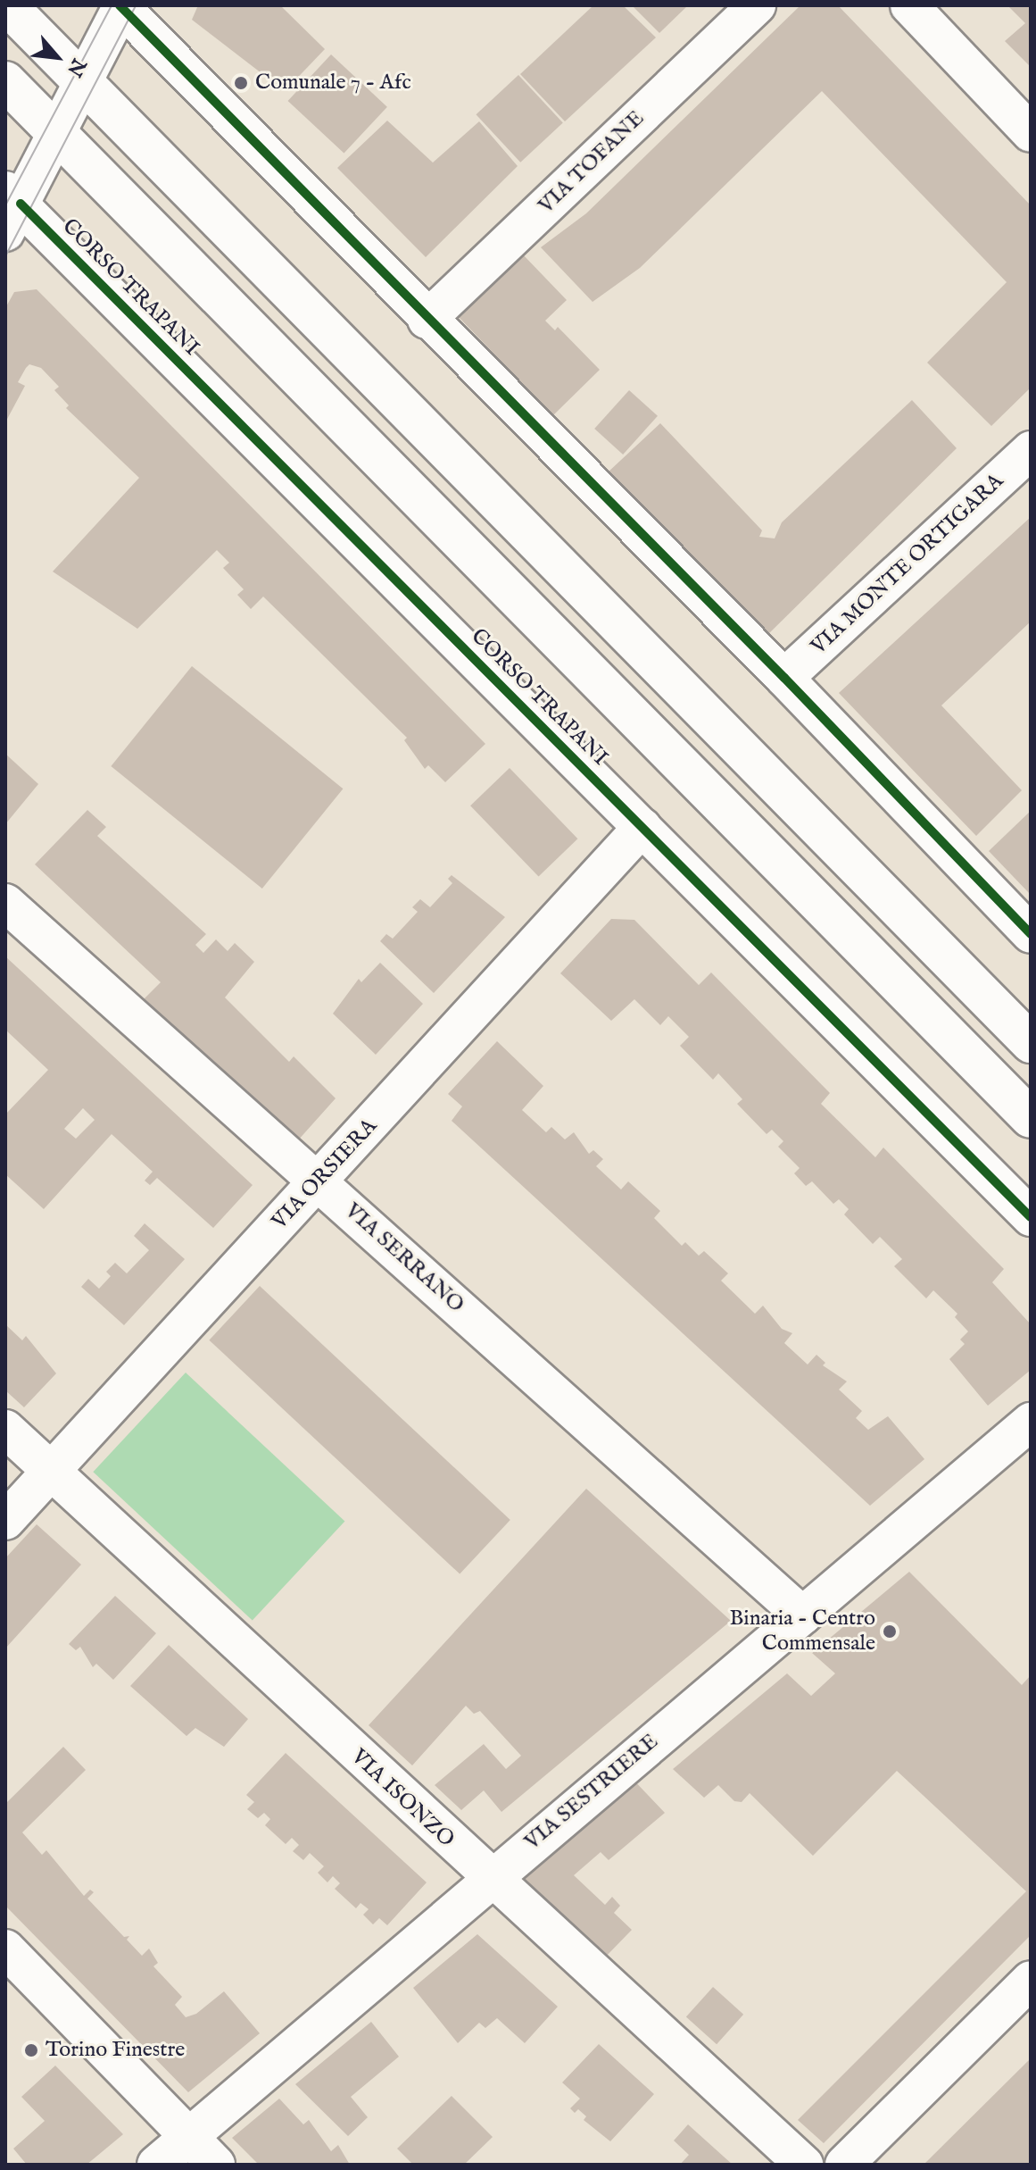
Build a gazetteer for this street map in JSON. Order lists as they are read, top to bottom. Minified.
{"streets":{"street":["VIA TOFANE","CORSO TRAPANI","VIA MONTE ORTIGARA","VIA ORSIERA","VIA SERRANO","VIA SESTRIERE","VIA ISONZO"]},"crossings":[["CORSO TRAPANI","VIA ORSIERA"],["VIA ORSIERA","VIA SERRANO"],["VIA ORSIERA","VIA ISONZO"],["VIA SERRANO","VIA SESTRIERE"],["VIA SESTRIERE","VIA ISONZO"]],"places":["Comunale 7 - Afc","Binaria - Centro Commensale","Torino Finestre"],"north":"bottom right"}
